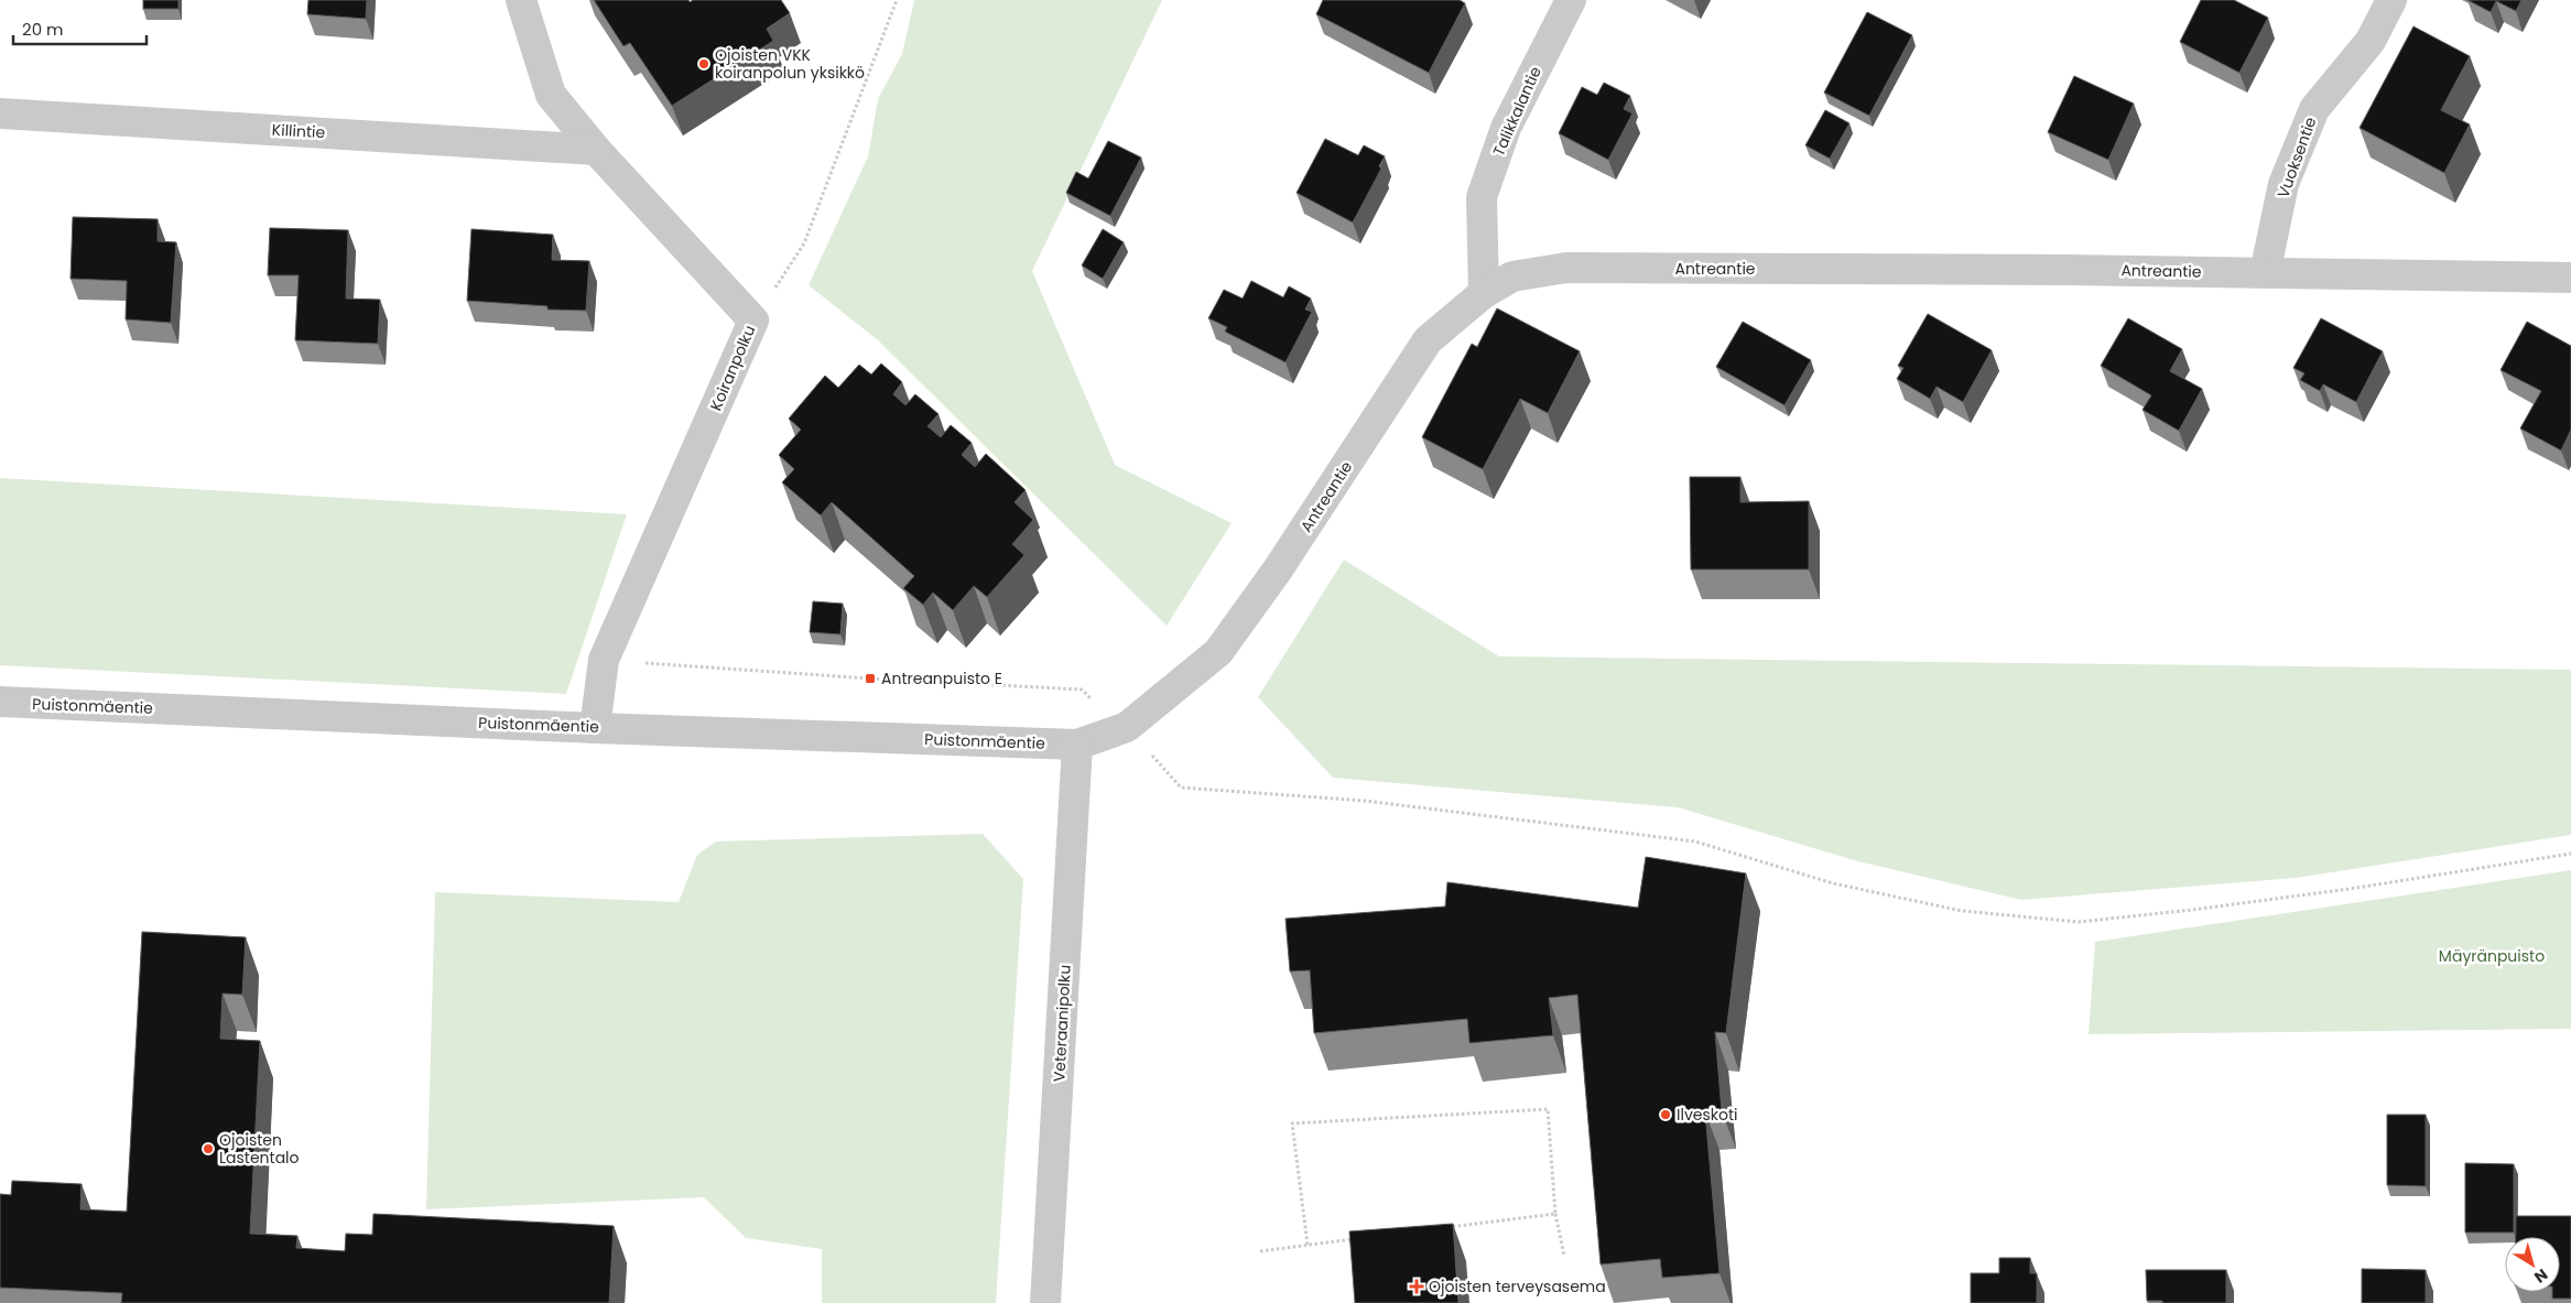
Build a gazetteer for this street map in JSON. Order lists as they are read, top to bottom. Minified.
{"streets":{"street":["Talikkalantie","Killintie","Vuoksentie","Antreantie","Koiranpolku","Puistonmäentie","Veteraanipolku"]},"crossings":[["Talikkalantie","Antreantie"],["Killintie","Koiranpolku"],["Vuoksentie","Antreantie"],["Antreantie","Puistonmäentie"],["Antreantie","Veteraanipolku"],["Koiranpolku","Puistonmäentie"],["Puistonmäentie","Veteraanipolku"]],"parks":["Mäyränpuisto"],"places":{"other":["Ojoisten VKK koiranpolun yksikkö","Ilveskoti","Ojoisten Lastentalo"],"transit":["Antreanpuisto E"],"health":["Ojoisten terveysasema"]},"scale_bar":"20 m","north":"bottom right"}
